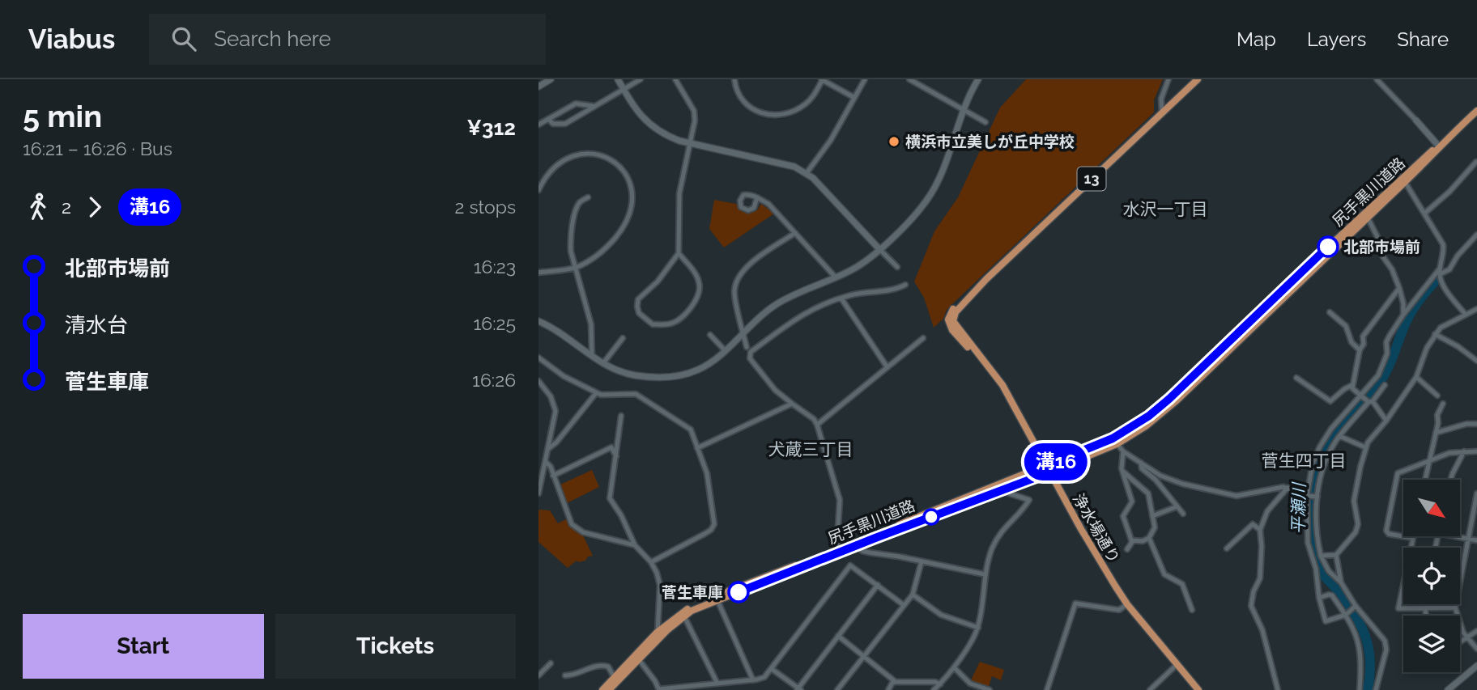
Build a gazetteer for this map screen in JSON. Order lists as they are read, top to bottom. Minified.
{"streets":{"main road":["13","尻手黒川道路","浄水場通り"]},"crossings":[["尻手黒川道路","浄水場通り"]],"districts":["水沢一丁目","犬蔵三丁目","菅生四丁目"],"water":["平瀬川"],"places":["横浜市立美しが丘中学校","北部市場前","菅生車庫"],"lines":["bus line 溝16"],"north":"bottom right","page":{"header":"Viabus","search":"Search here","nav":["Map","Layers","Share"],"heading":["5 min","16:21 – 16:26 · Bus","¥312"],"on_map":"溝16","legs":["2","溝16","2 stops"],"list":[{"name":"北部市場前","value":"16:23"},{"name":"清水台","value":"16:25"},{"name":"菅生車庫","value":"16:26"}],"buttons":["Start","Tickets"]}}
